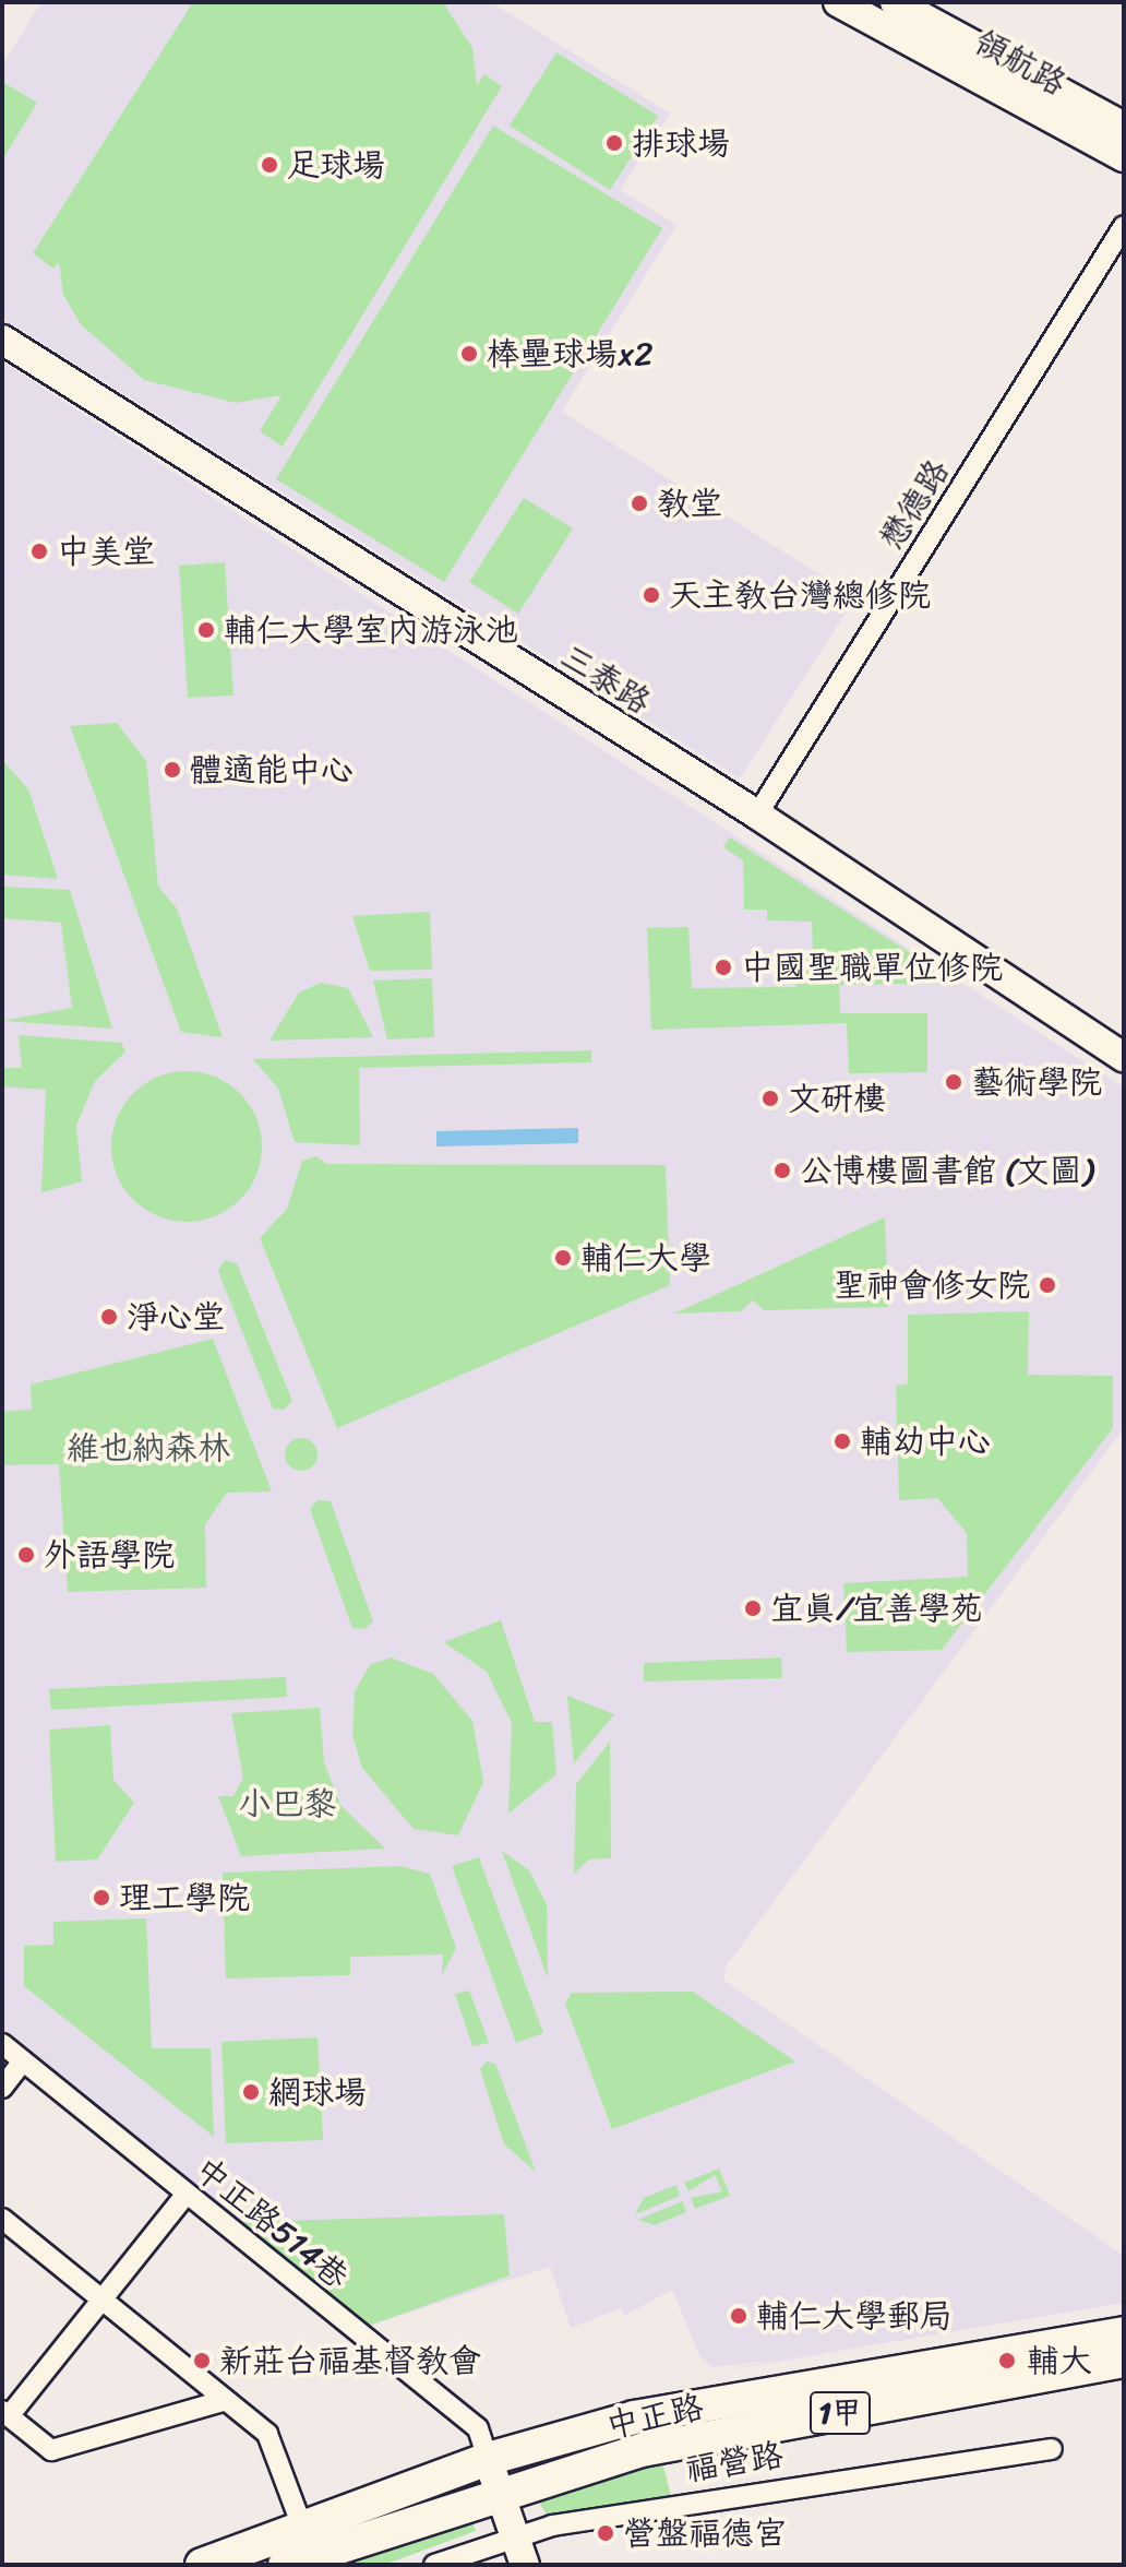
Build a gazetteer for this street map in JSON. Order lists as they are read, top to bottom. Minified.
{"streets":{"main road":["1甲","中正路"],"street":["領航路","懋德路","三泰路","中正路514巷","福營路"]},"crossings":[["懋德路","三泰路"],["中正路514巷","中正路"]],"parks":["維也納森林","小巴黎"],"places":["排球場","足球場","棒壘球場x2","教堂","中美堂","天主教台灣總修院","輔仁大學室內游泳池","體適能中心","中國聖職單位修院","藝術學院","文研樓","公博樓圖書館 (文圖)","輔仁大學","聖神會修女院","淨心堂","輔幼中心","外語學院","宜真/宜善學苑","理工學院","網球場","輔仁大學郵局","新莊台福基督教會","輔大","營盤福德宮"]}
